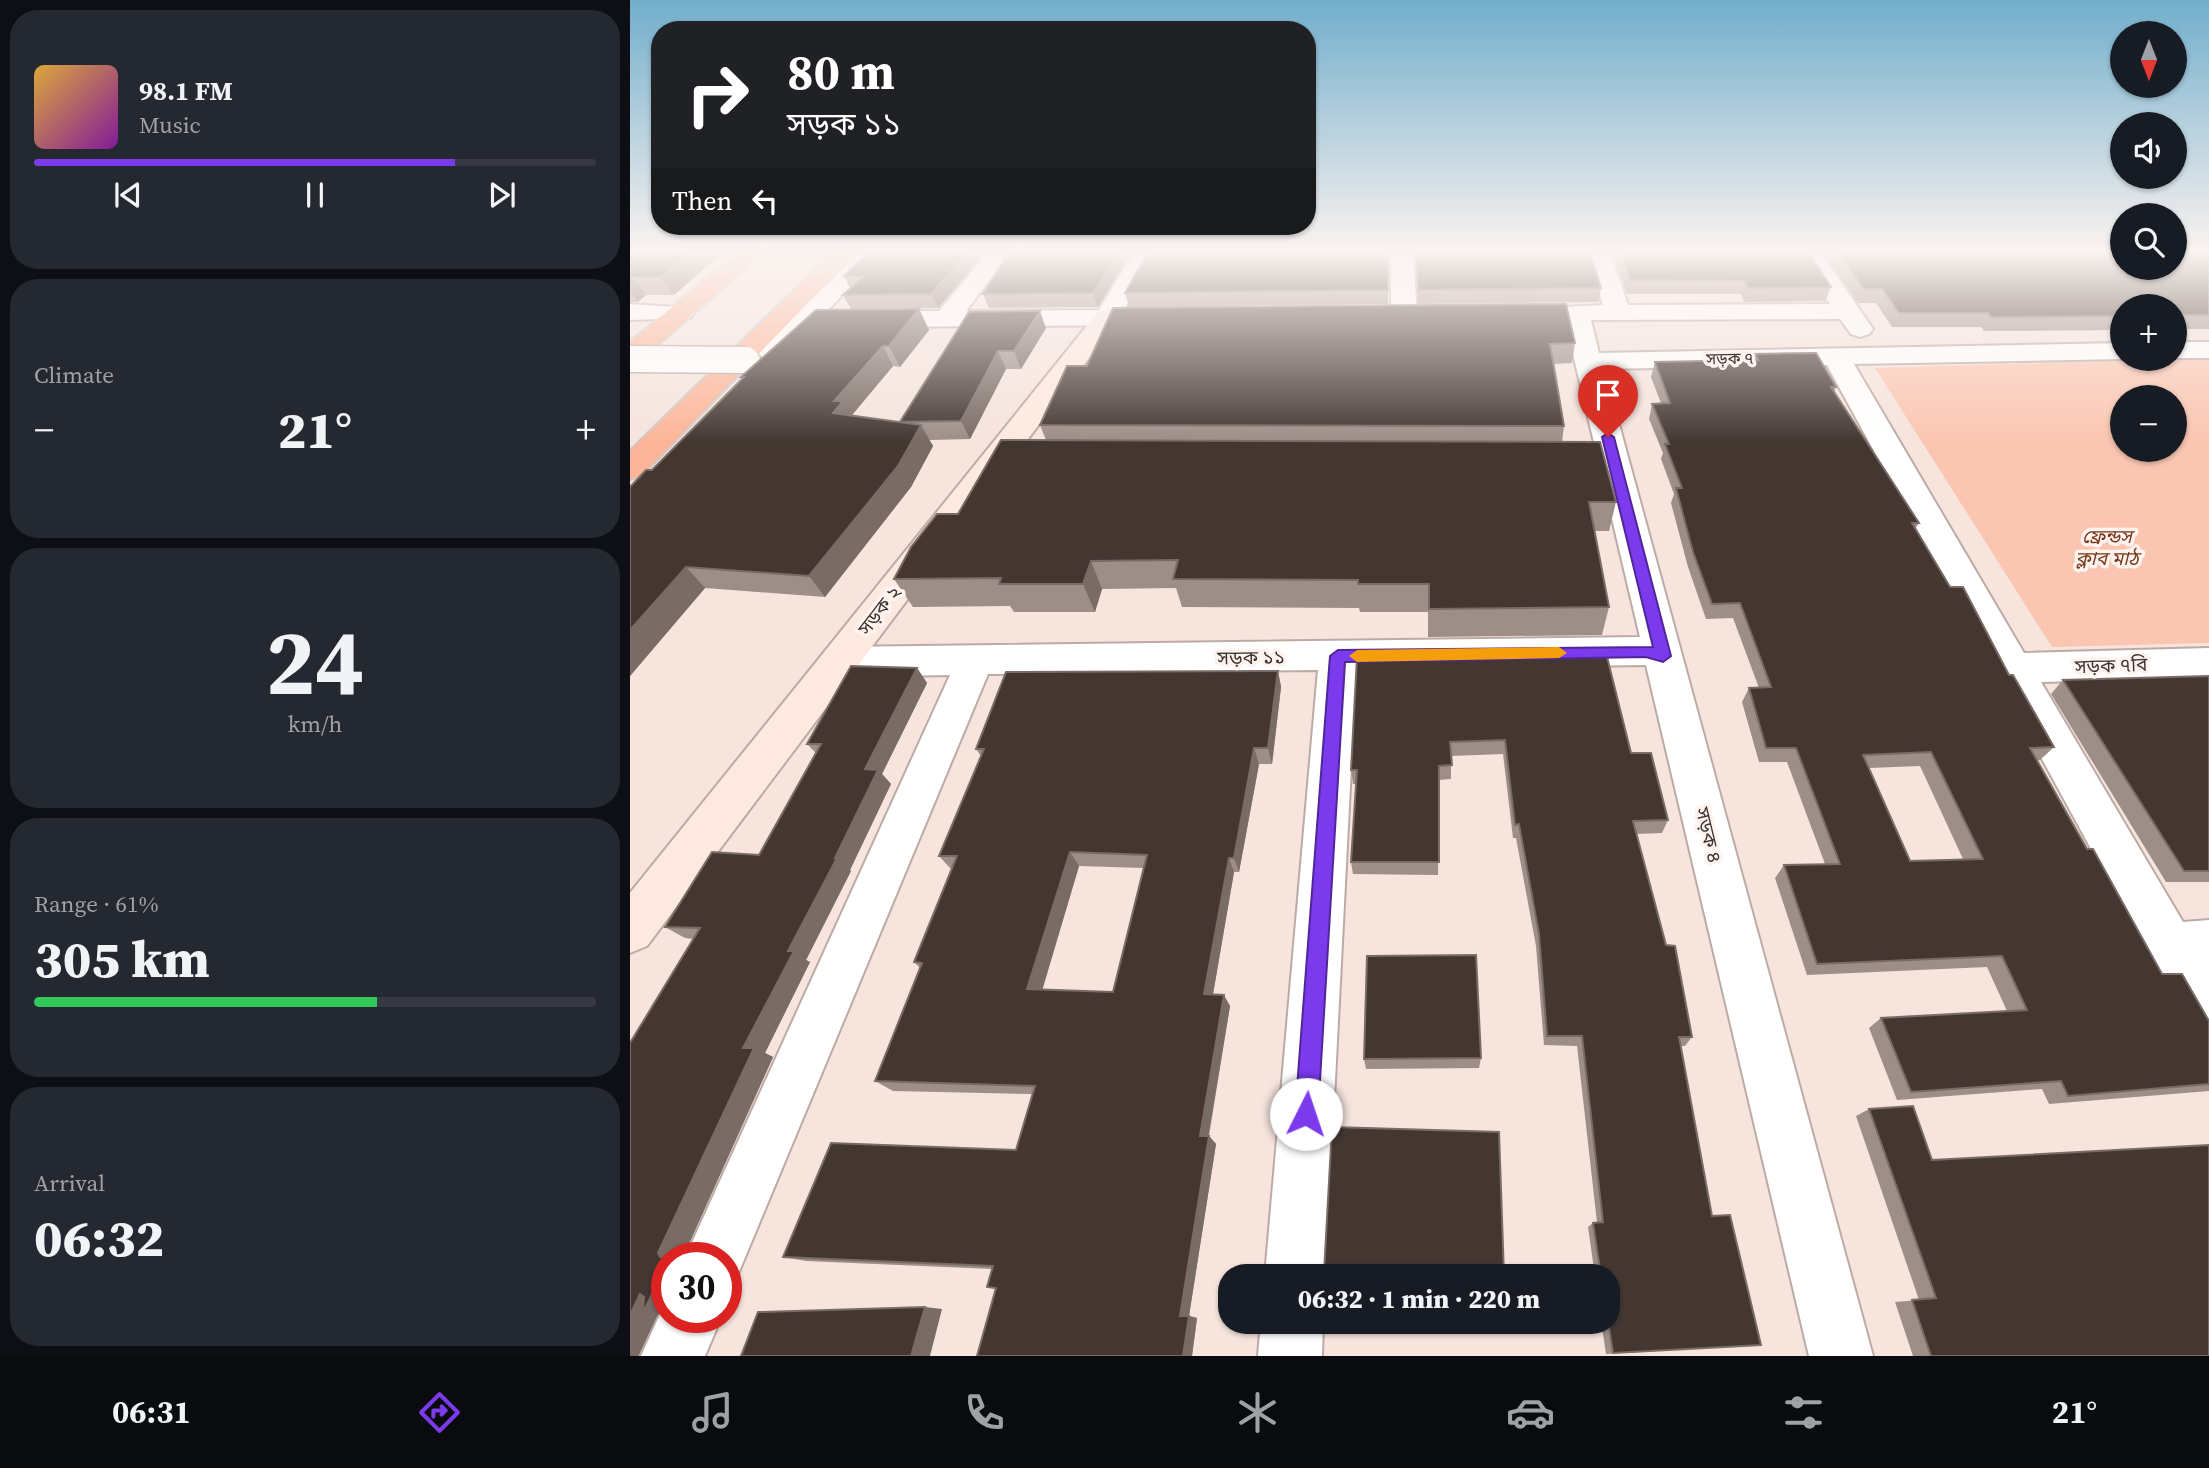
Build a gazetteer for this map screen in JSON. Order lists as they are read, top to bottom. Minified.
{"streets":{"street":["সড়ক ৭","সড়ক ২","সড়ক ১১","সড়ক ৭বি","সড়ক ৪"]},"crossings":[["সড়ক ৭","সড়ক ৪"],["সড়ক ২","সড়ক ১১"],["সড়ক ১১","সড়ক ৪"]],"parks":["ফ্রেন্ডস ক্লাব মাঠ"],"north":"bottom","page":{"map_buttons":["+","−"],"turn":["80 m","সড়ক ১১"],"song":["98.1 FM","Music"],"then":"Then","tile":["Climate",["24","km/h"],["Range · 61%","305 km"],["Arrival","06:32"]],"heat":["−","21°","+"],"limit":"30","trip":"06:32 · 1 min · 220 m","tabs":["06:31","21°"]}}
